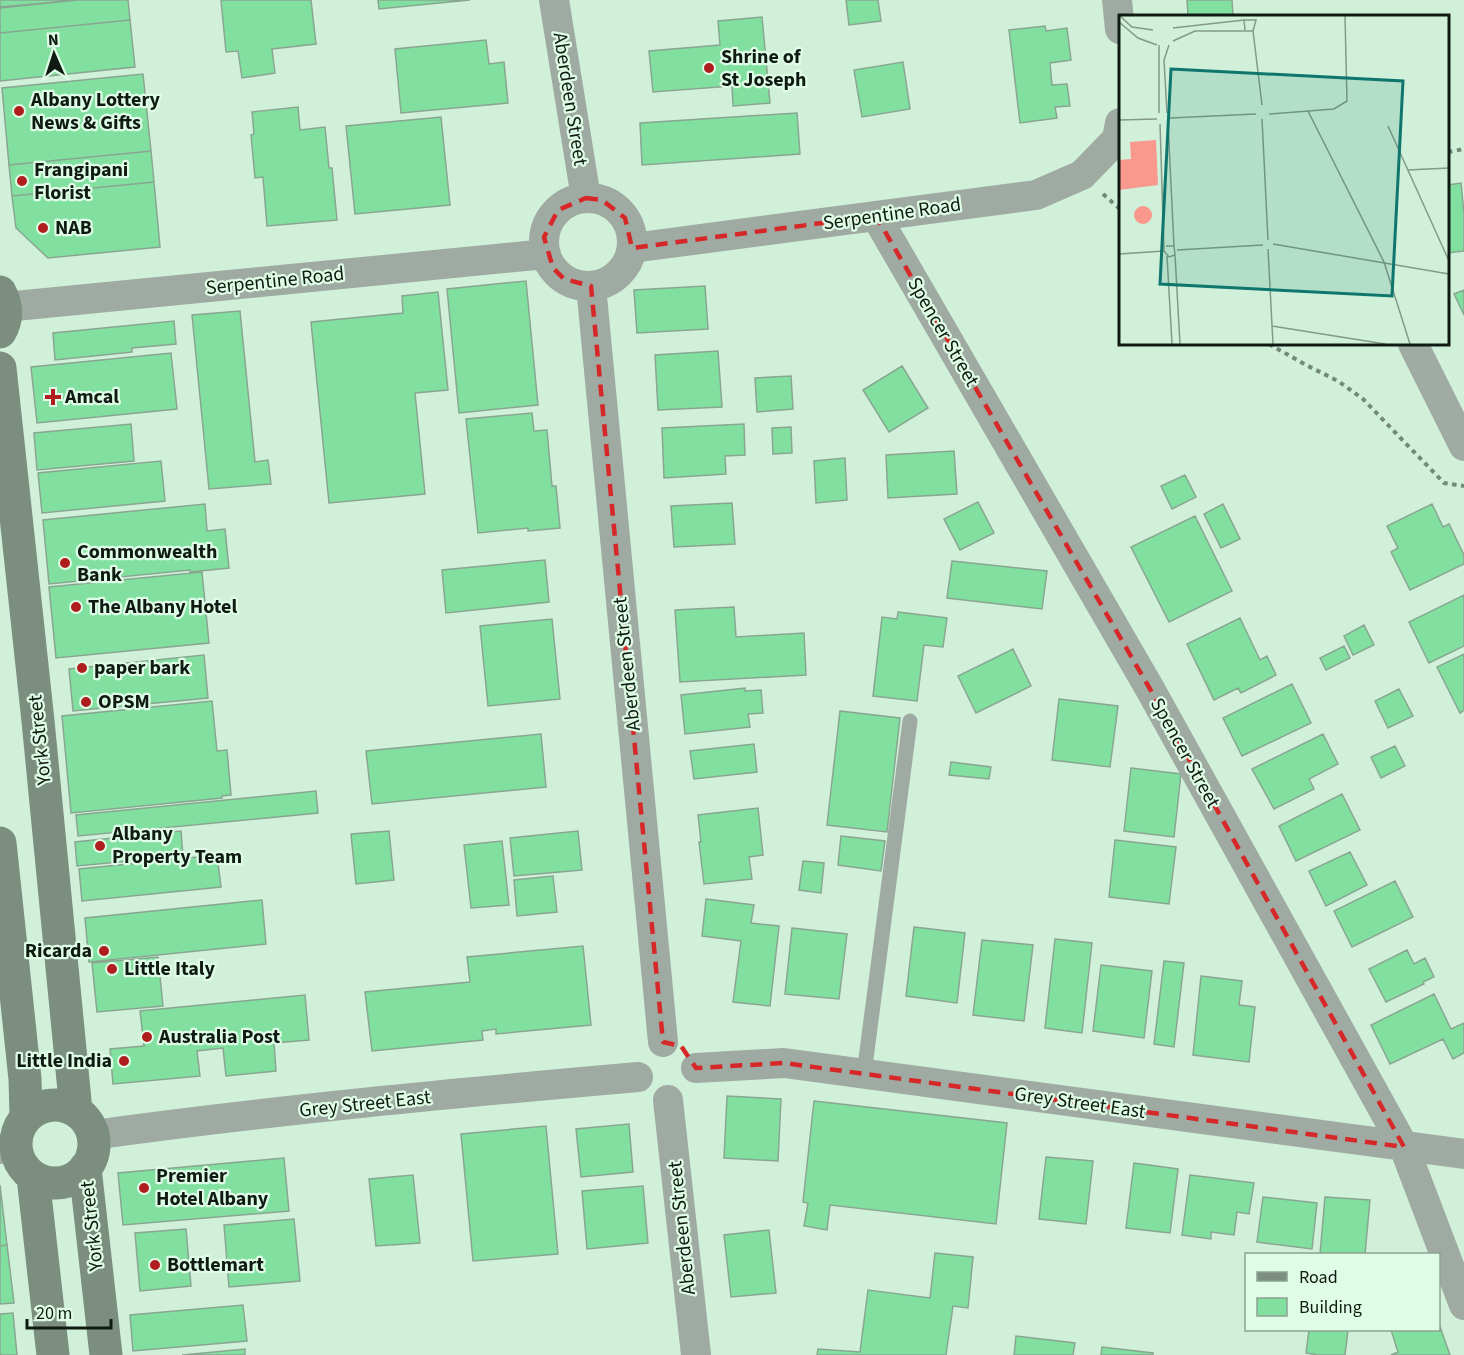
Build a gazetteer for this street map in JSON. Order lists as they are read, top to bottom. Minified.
{"streets":{"main road":["York Street"],"street":["Aberdeen Street","Serpentine Road","Spencer Street","Grey Street East"]},"crossings":[["Aberdeen Street","Serpentine Road"],["Aberdeen Street","Grey Street East"],["Serpentine Road","Spencer Street"],["Spencer Street","Grey Street East"],["York Street","Grey Street East"]],"places":{"other":["Shrine of St Joseph","Albany Lottery News & Gifts","Frangipani Florist","NAB","Commonwealth Bank","The Albany Hotel","paper bark","OPSM","Albany Property Team","Ricarda","Little Italy","Australia Post","Little India","Premier Hotel Albany","Bottlemart"],"health":["Amcal"]},"legend":["Road","Building"],"scale_bar":"20 m","north":"top"}
